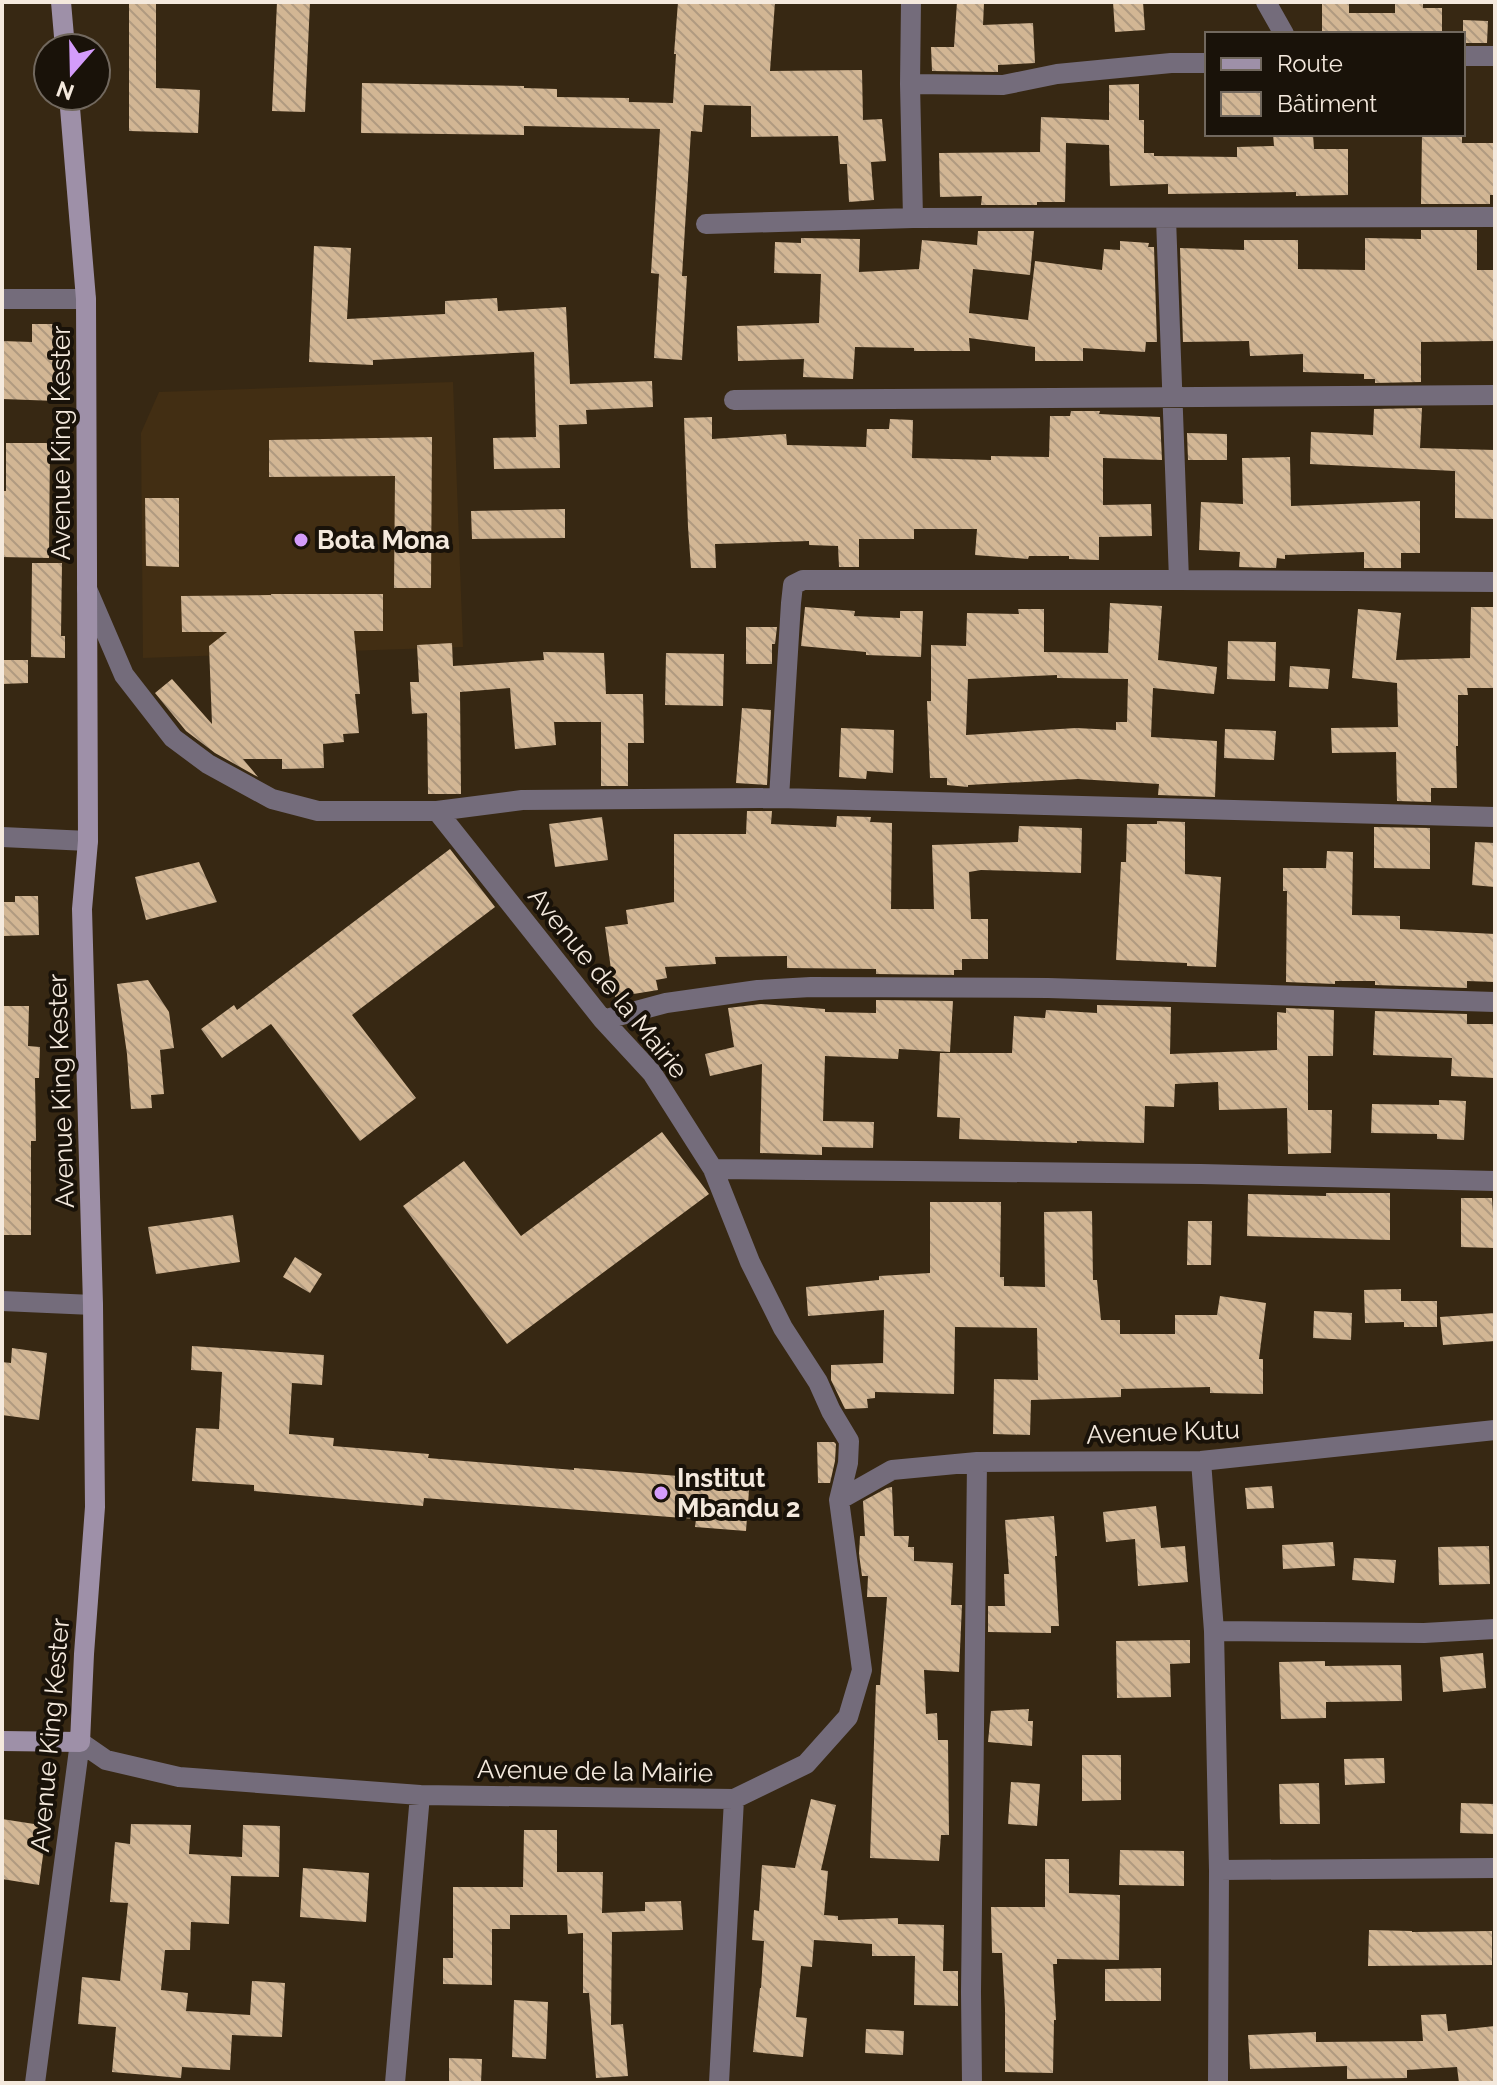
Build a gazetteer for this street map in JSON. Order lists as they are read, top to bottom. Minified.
{"streets":{"street":["Avenue King Kester","Avenue de la Mairie","Avenue Kutu"]},"crossings":[["Avenue King Kester","Avenue de la Mairie"],["Avenue de la Mairie","Avenue Kutu"]],"places":["Bota Mona","Institut Mbandu 2"],"legend":["Route","Bâtiment"],"north":"bottom"}
